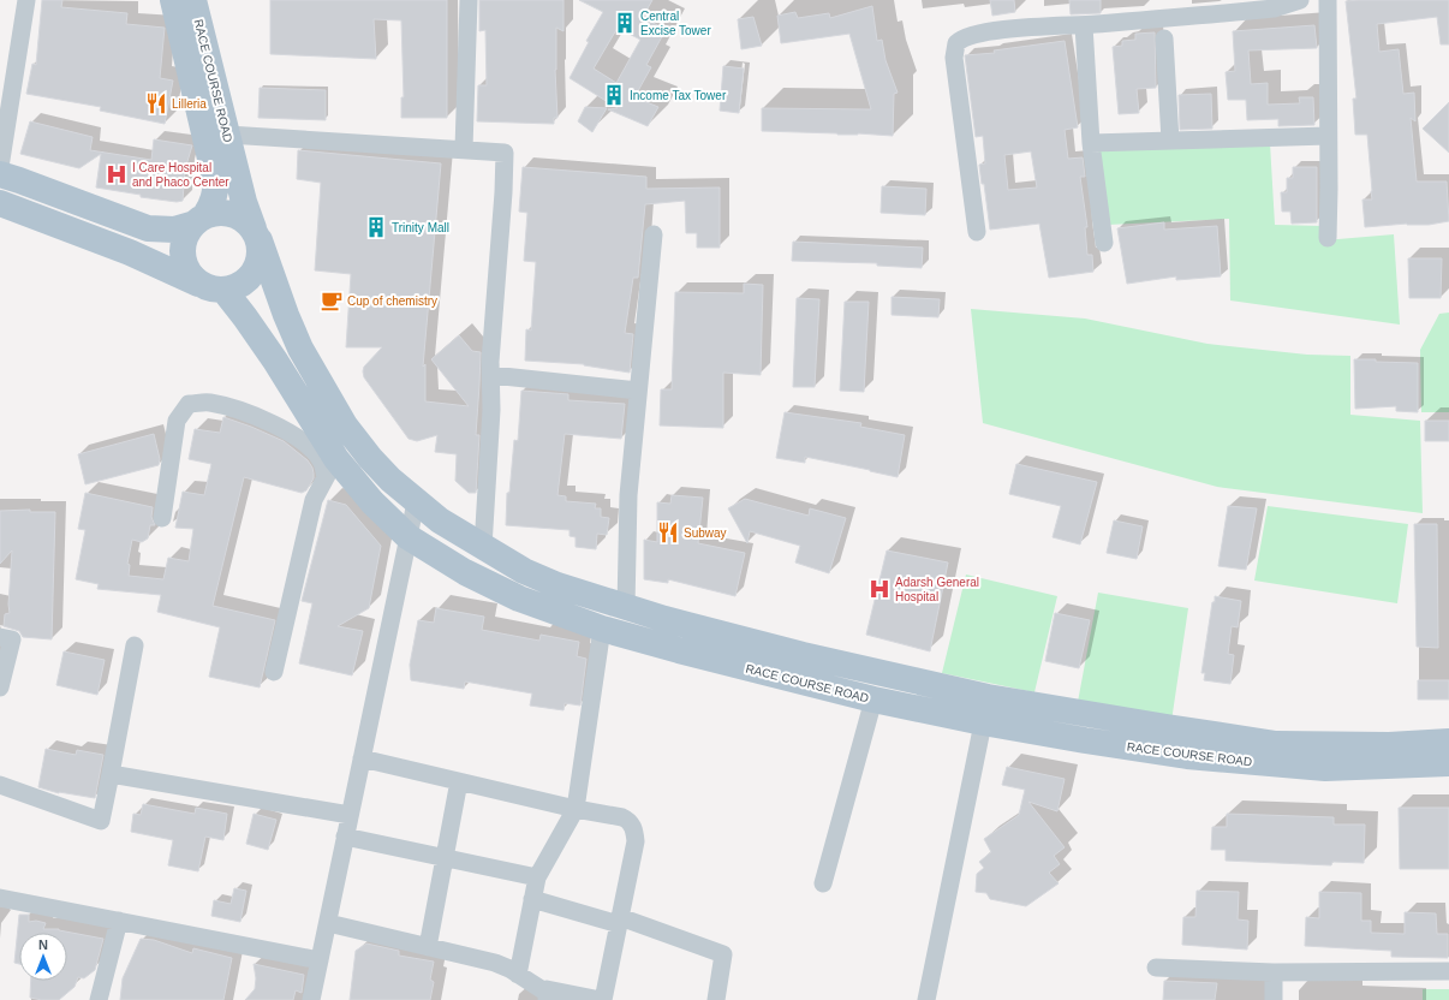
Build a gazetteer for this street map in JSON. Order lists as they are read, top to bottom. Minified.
{"streets":{"main road":["RACE COURSE ROAD"]},"places":{"building":["Central Excise Tower","Income Tax Tower","Trinity Mall"],"restaurant":["Lilleria","Subway"],"hospital":["I Care Hospital and Phaco Center","Adarsh General Hospital"],"cafe":["Cup of chemistry"]},"north":"top"}
